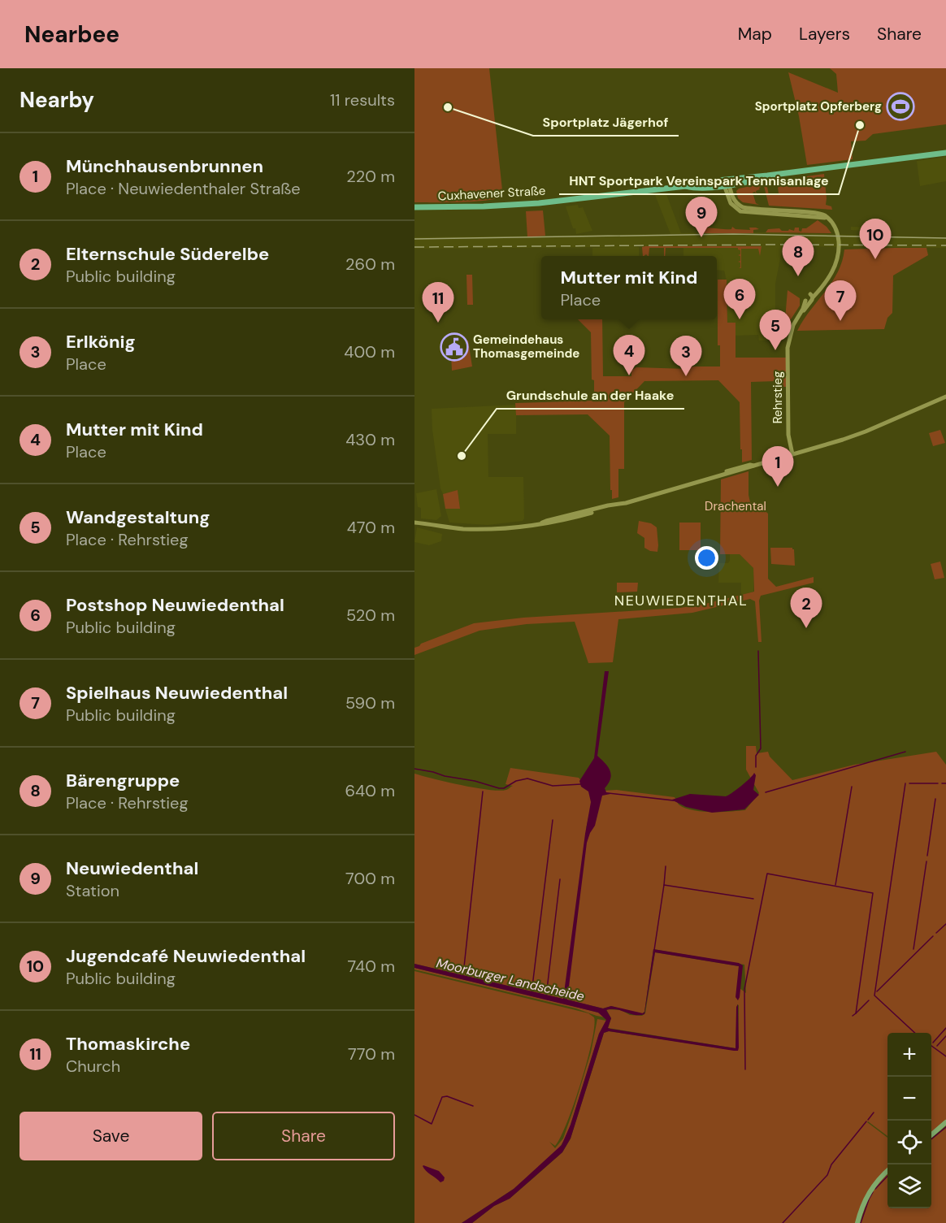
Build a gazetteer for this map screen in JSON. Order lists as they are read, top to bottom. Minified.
{"streets":{"main road":["Cuxhavener Straße"],"street":["Rehrstieg"]},"crossings":[["Cuxhavener Straße","Rehrstieg"]],"districts":["NEUWIEDENTHAL"],"water":["Moorburger Landscheide"],"parks":["Drachental"],"places":{"sports":["Sportplatz Opferberg"],"other":["Sportplatz Jägerhof","HNT Sportpark Vereinspark Tennisanlage","Grundschule an der Haake"],"public building":["Gemeindehaus Thomasgemeinde"]},"page":{"header":"Nearbee","nav":["Map","Layers","Share"],"heading":["Nearby","11 results"],"list":[{"mark":"1","name":"Münchhausenbrunnen","note":"Place · Neuwiedenthaler Straße","value":"220 m"},{"mark":"2","name":"Elternschule Süderelbe","note":"Public building","value":"260 m"},{"mark":"3","name":"Erlkönig","note":"Place","value":"400 m"},{"mark":"4","name":"Mutter mit Kind","note":"Place","value":"430 m"},{"mark":"5","name":"Wandgestaltung","note":"Place · Rehrstieg","value":"470 m"},{"mark":"6","name":"Postshop Neuwiedenthal","note":"Public building","value":"520 m"},{"mark":"7","name":"Spielhaus Neuwiedenthal","note":"Public building","value":"590 m"},{"mark":"8","name":"Bärengruppe","note":"Place · Rehrstieg","value":"640 m"},{"mark":"9","name":"Neuwiedenthal","note":"Station","value":"700 m"},{"mark":"10","name":"Jugendcafé Neuwiedenthal","note":"Public building","value":"740 m"},{"mark":"11","name":"Thomaskirche","note":"Church","value":"770 m"}],"pins":["9","10","8","6","7","11","5","4","3","1","2"],"popup":["Mutter mit Kind","Place"],"map_buttons":["+","−"],"buttons":["Save","Share"]}}
